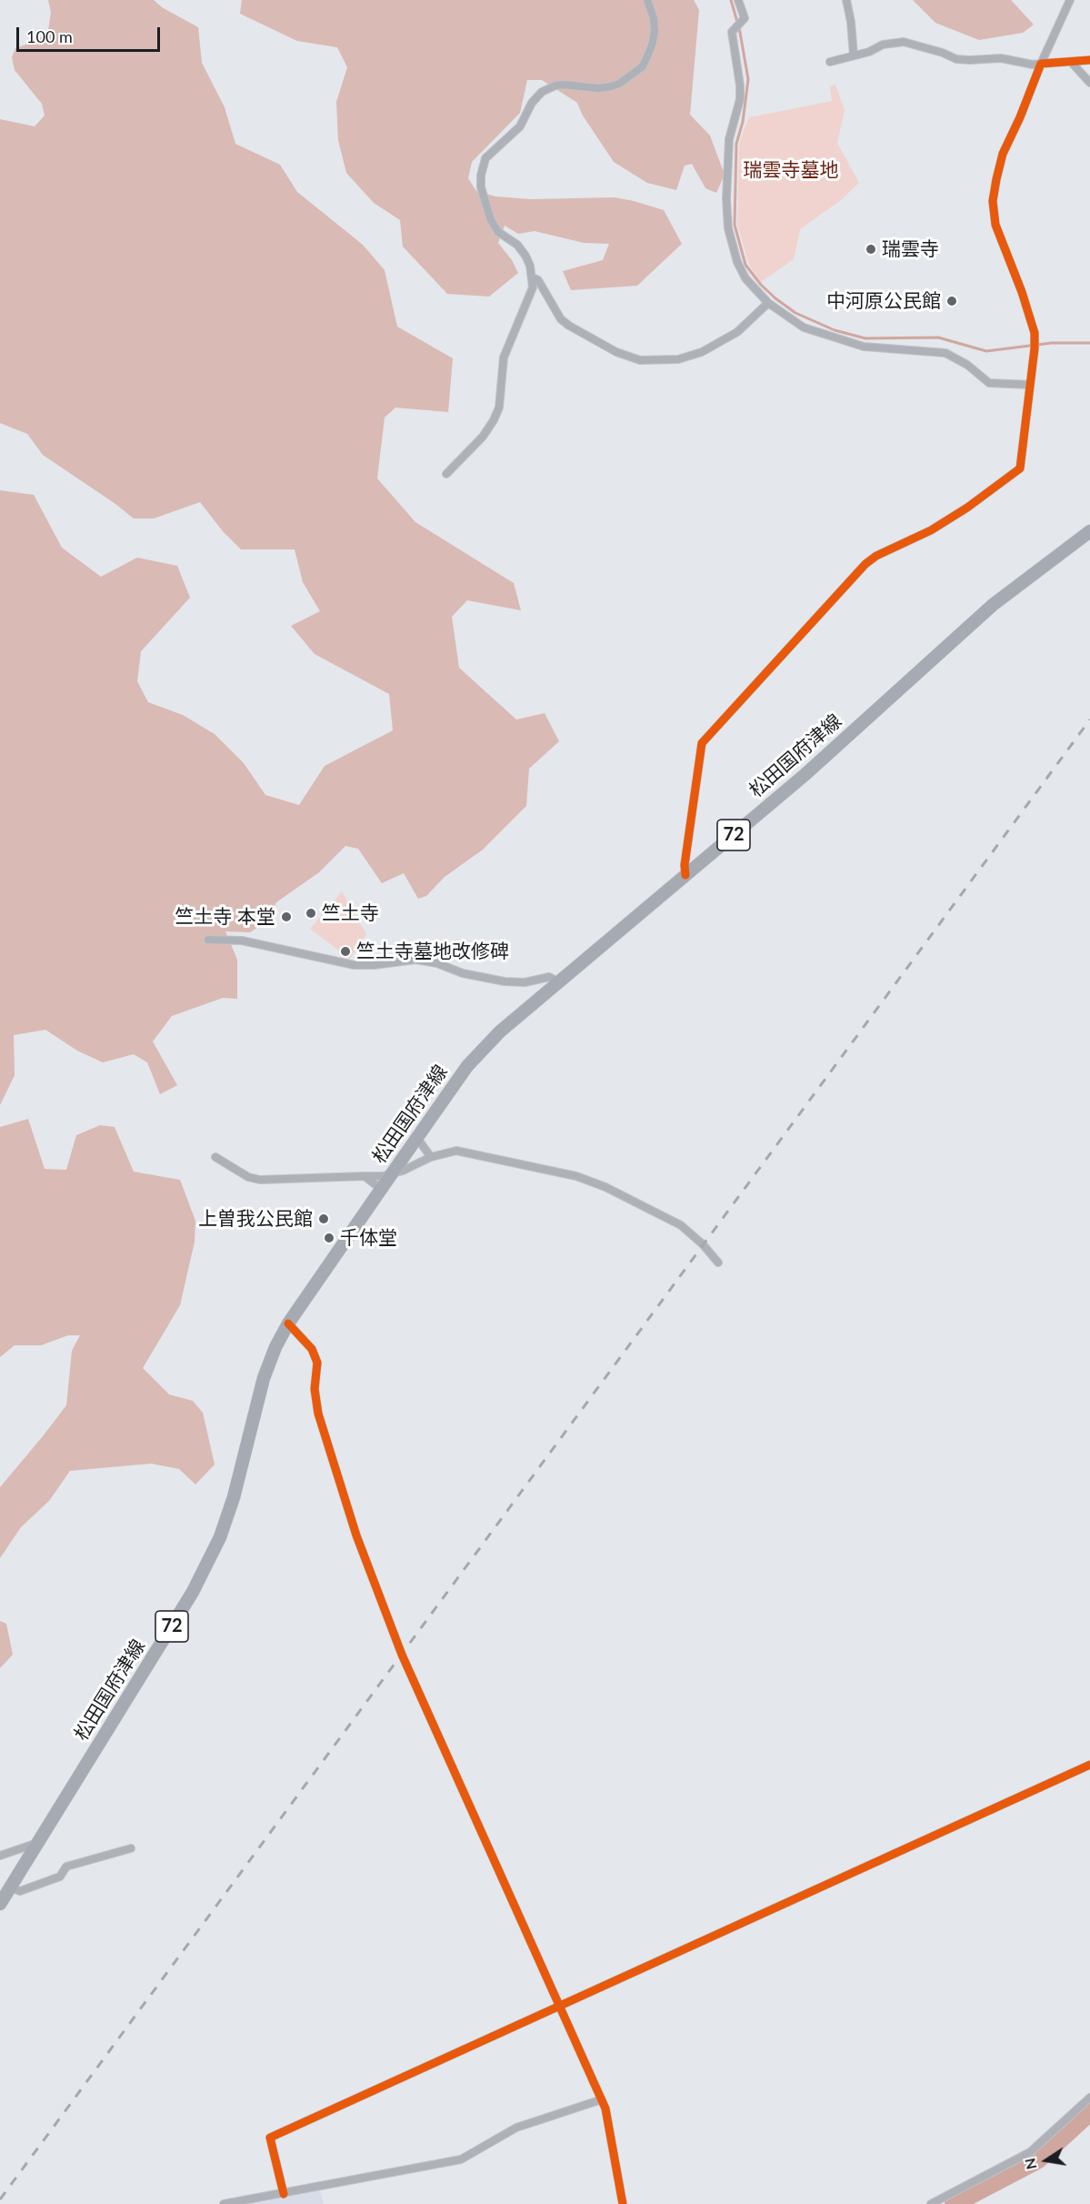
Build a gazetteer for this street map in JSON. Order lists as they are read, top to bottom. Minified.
{"streets":{"main road":["松田国府津線","72"]},"parks":["瑞雲寺墓地"],"places":["瑞雲寺","中河原公民館","竺土寺","竺土寺 本堂","竺土寺墓地改修碑","上曽我公民館","千体堂"],"scale_bar":"100 m","north":"left"}
